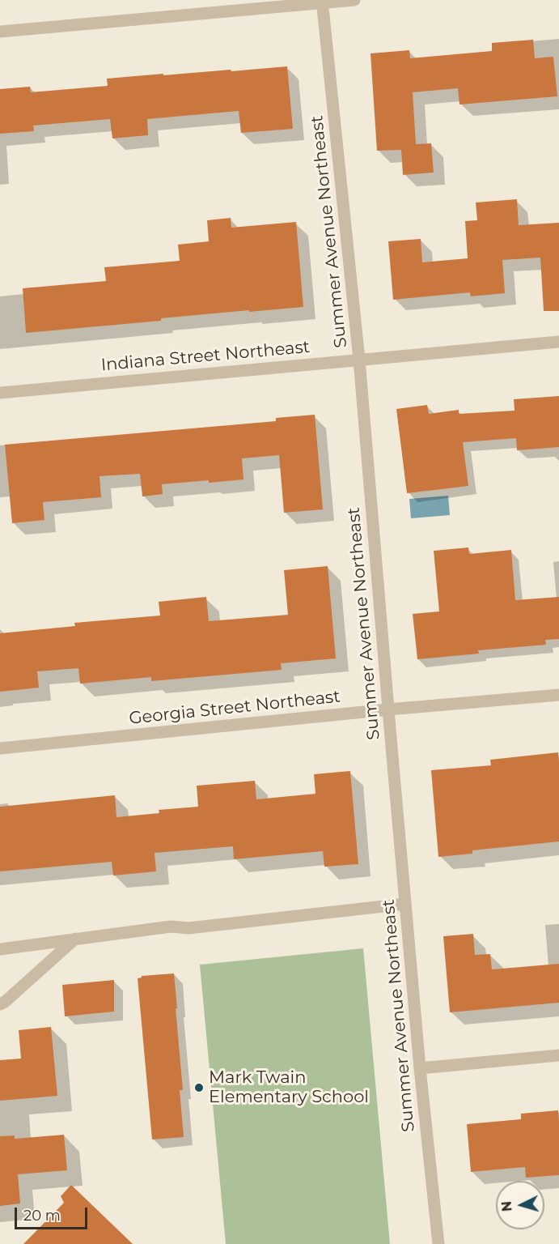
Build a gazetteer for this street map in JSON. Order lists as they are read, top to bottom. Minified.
{"streets":{"street":["Summer Avenue Northeast","Indiana Street Northeast","Georgia Street Northeast"]},"crossings":[["Summer Avenue Northeast","Indiana Street Northeast"],["Summer Avenue Northeast","Georgia Street Northeast"]],"places":["Mark Twain Elementary School"],"scale_bar":"20 m","north":"left"}
